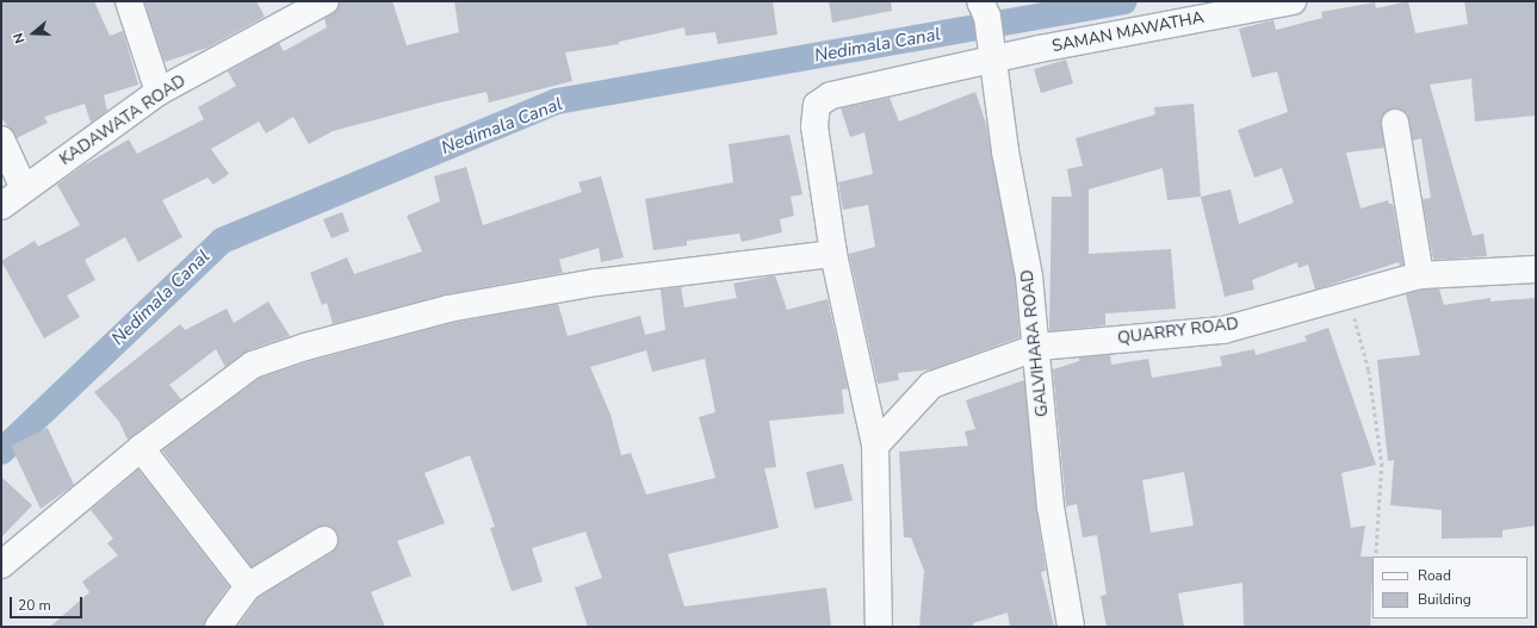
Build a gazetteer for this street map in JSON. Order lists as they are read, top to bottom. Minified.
{"streets":{"street":["SAMAN MAWATHA","KADAWATA ROAD","QUARRY ROAD","GALVIHARA ROAD"]},"crossings":[["SAMAN MAWATHA","QUARRY ROAD"],["SAMAN MAWATHA","GALVIHARA ROAD"],["QUARRY ROAD","GALVIHARA ROAD"]],"water":["Nedimala Canal"],"legend":["Road","Building"],"scale_bar":"20 m","north":"left"}
